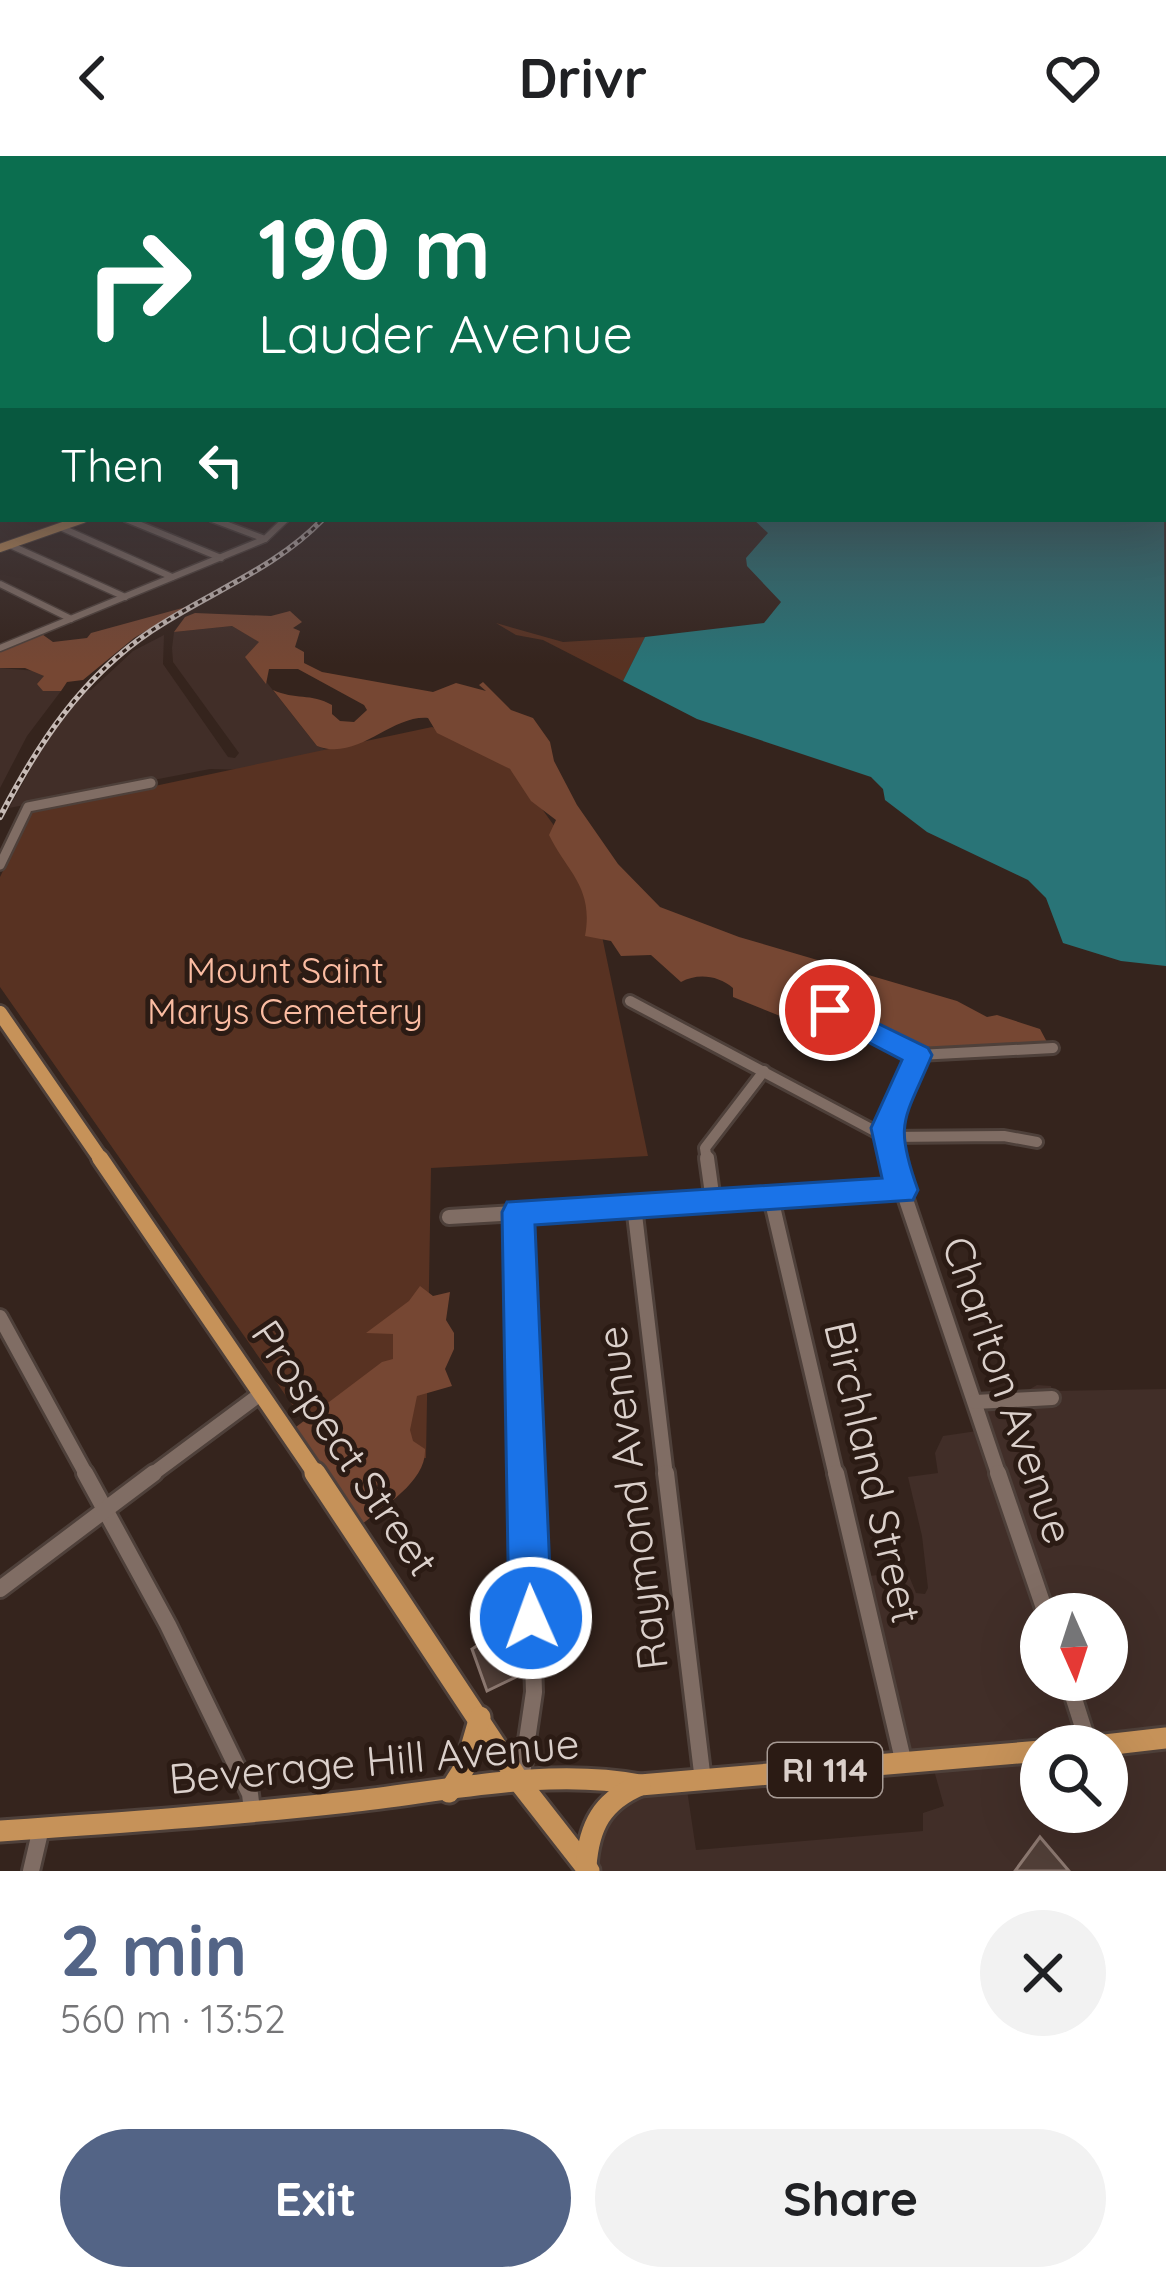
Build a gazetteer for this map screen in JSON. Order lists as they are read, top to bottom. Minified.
{"streets":{"main road":["Prospect Street","Beverage Hill Avenue","RI 114"],"street":["Charlton Avenue","Birchland Street","Raymond Avenue"]},"crossings":[["Prospect Street","Beverage Hill Avenue"],["Birchland Street","Beverage Hill Avenue"],["Raymond Avenue","Beverage Hill Avenue"]],"parks":["Mount Saint Marys Cemetery"],"north":"bottom","page":{"header":"Drivr","turn":["190 m","Lauder Avenue"],"then":"Then","heading":["2 min","560 m · 13:52"],"buttons":["Exit","Share"]}}
